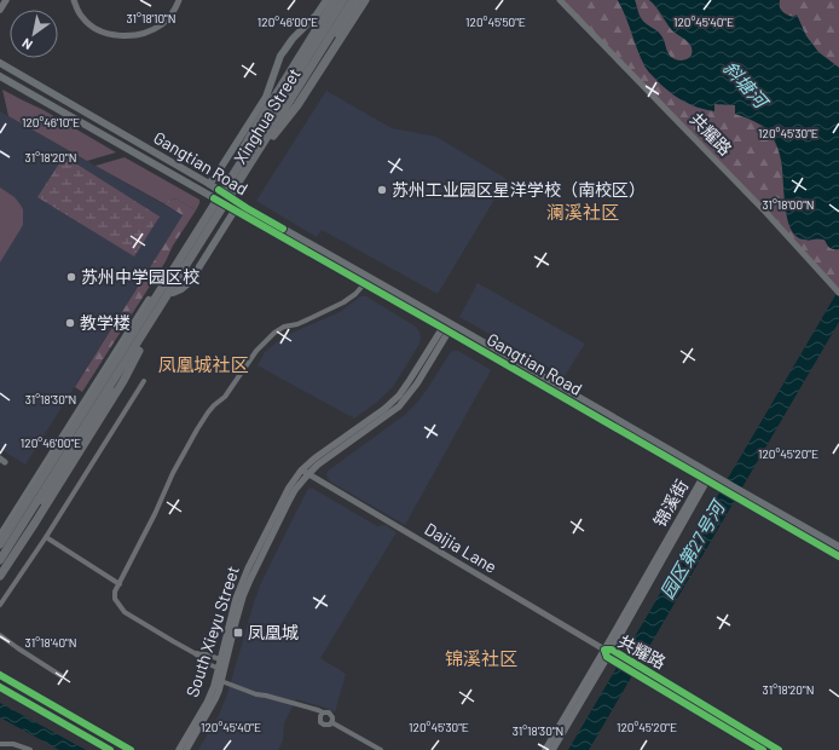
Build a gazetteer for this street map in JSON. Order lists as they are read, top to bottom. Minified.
{"streets":{"main road":["Xinghua Street","Gangtian Road","锦溪街","South Xieyu Street"],"street":["共耀路","Daijia Lane"]},"crossings":[["Xinghua Street","Gangtian Road"],["共耀路","锦溪街"],["共耀路","Daijia Lane"],["Gangtian Road","锦溪街"],["Gangtian Road","South Xieyu Street"],["锦溪街","Daijia Lane"],["Daijia Lane","South Xieyu Street"]],"districts":["澜溪社区","凤凰城社区","锦溪社区"],"water":["斜塘河","园区第27号河"],"places":{"other":["苏州工业园区星洋学校（南校区）","苏州中学园区校","教学楼"],"transit":["凤凰城"]},"north":"bottom left","coordinates":["31°18'10\"N","120°46'00\"E","120°45'50\"E","120°45'40\"E","120°46'10\"E","120°45'30\"E","31°18'20\"N","31°18'00\"N","31°18'30\"N","120°45'20\"E","31°18'40\"N"]}
